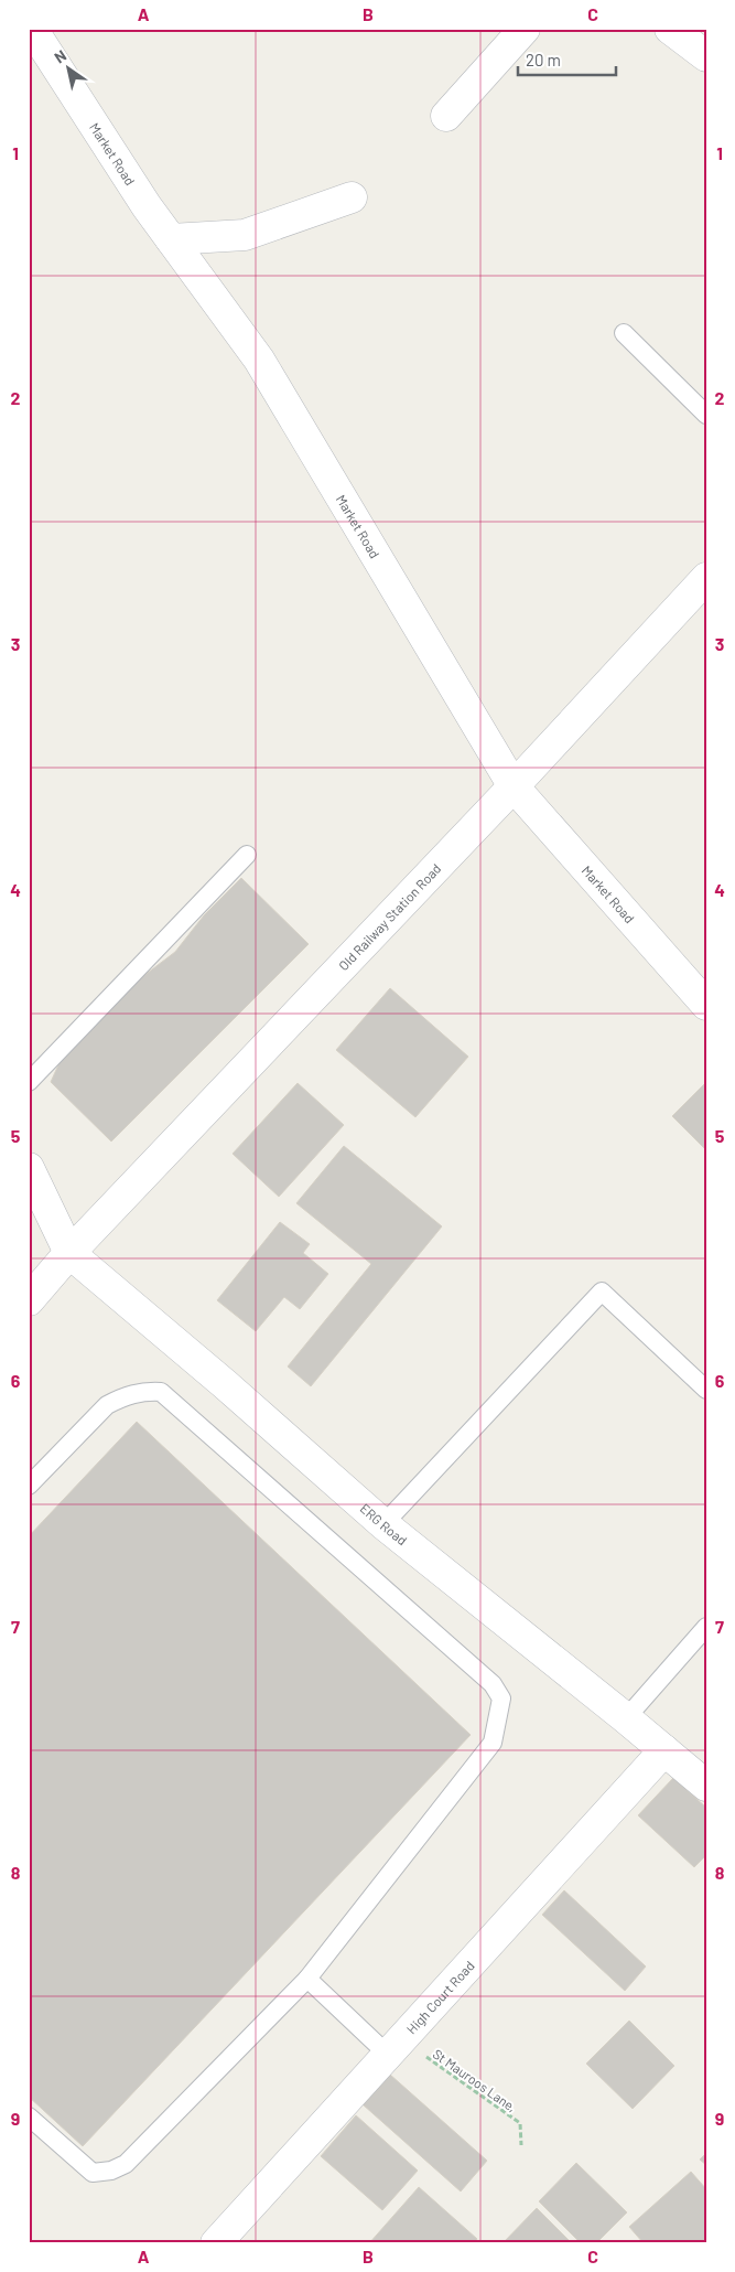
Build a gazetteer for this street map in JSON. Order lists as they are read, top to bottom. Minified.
{"streets":{"street":["Market Road","Old Railway Station Road","ERG Road","High Court Road"],"path":["St Mauroos Lane,"]},"crossings":[["Market Road","Old Railway Station Road"],["Old Railway Station Road","ERG Road"],["ERG Road","High Court Road"],["High Court Road","St Mauroos Lane,"]],"scale_bar":"20 m","north":"top left","grid":{"columns":["A","B","C"],"rows":["1","2","3","4","5","6","7","8","9"]}}
